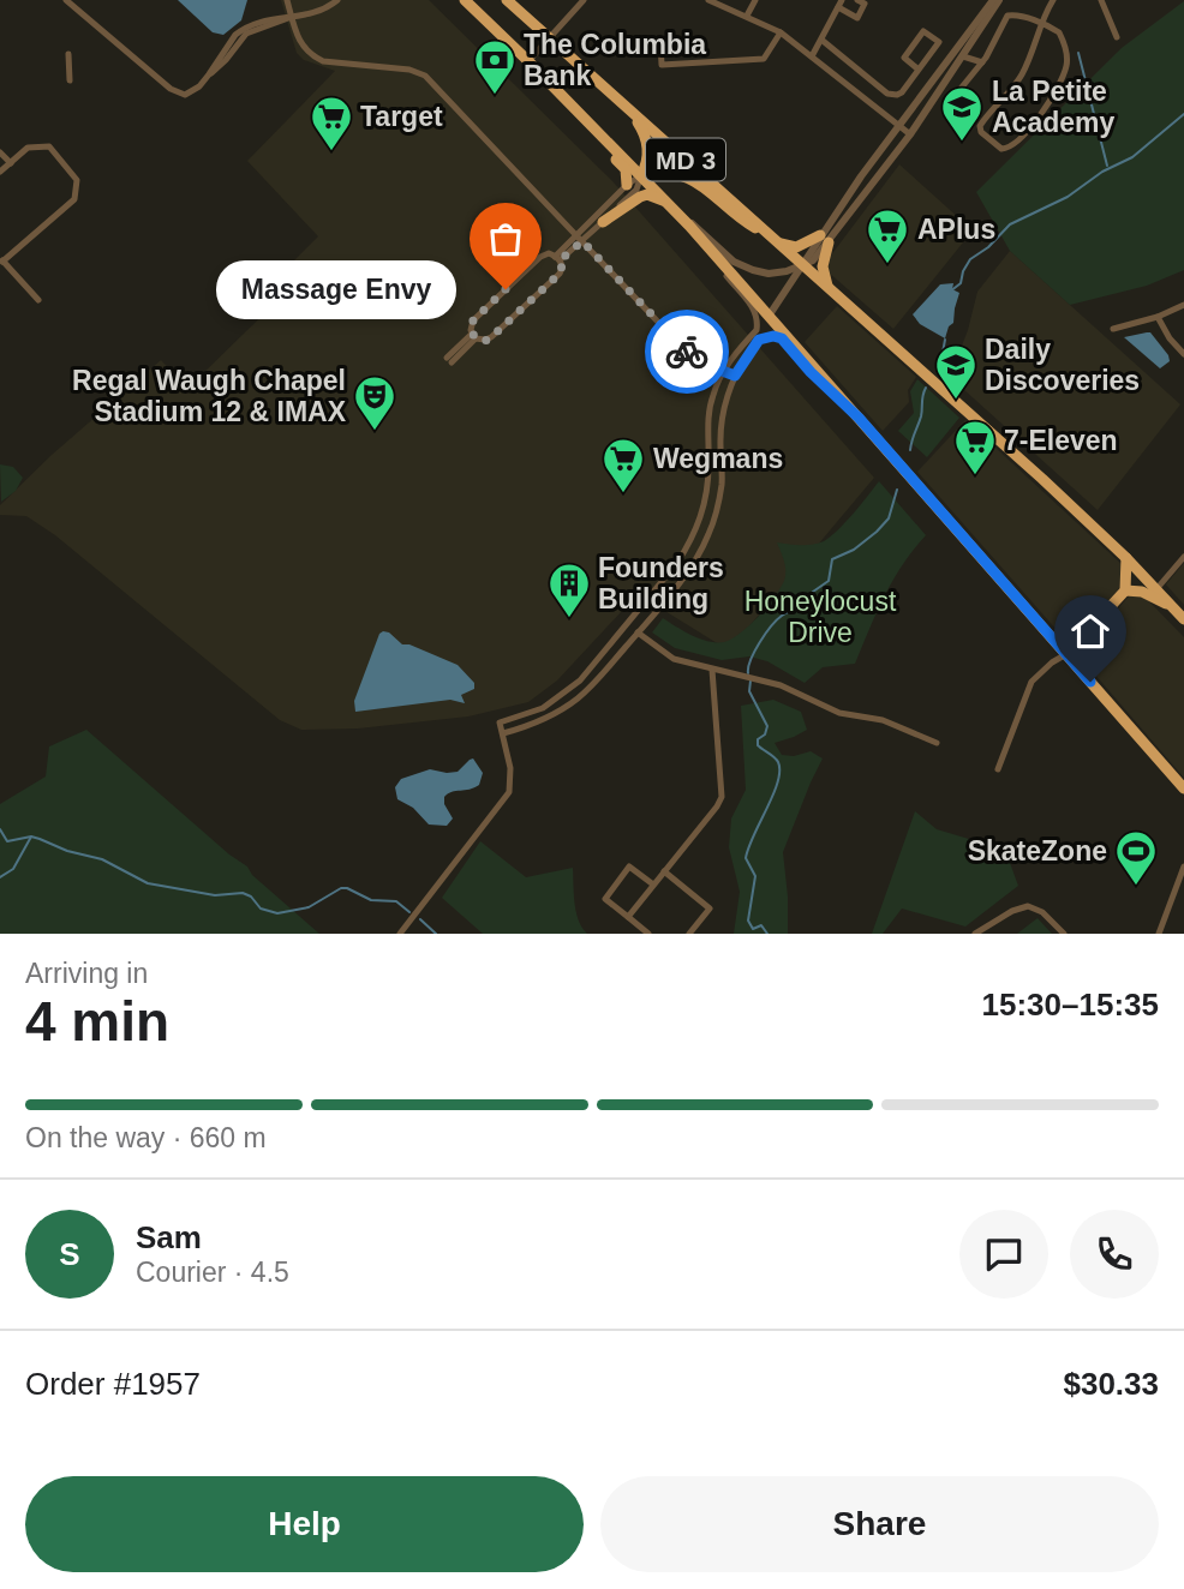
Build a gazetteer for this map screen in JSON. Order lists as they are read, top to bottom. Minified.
{"streets":{"highway":["MD 3"]},"parks":["Honeylocust Drive"],"places":{"bank":["The Columbia Bank"],"school or university":["La Petite Academy","Daily Discoveries"],"supermarket":["Target","APlus","7-Eleven","Wegmans"],"other":["Massage Envy"],"theatre":["Regal Waugh Chapel Stadium 12 & IMAX"],"building":["Founders Building"],"sports":["SkateZone"]},"page":{"bubble":"Massage Envy","heading":["4 min","Arriving in","15:30–15:35"],"panel":["Sam","Courier · 4.5","Order #1957","$30.33"],"bar":"On the way · 660 m","round":"S","buttons":["Help","Share"]}}
